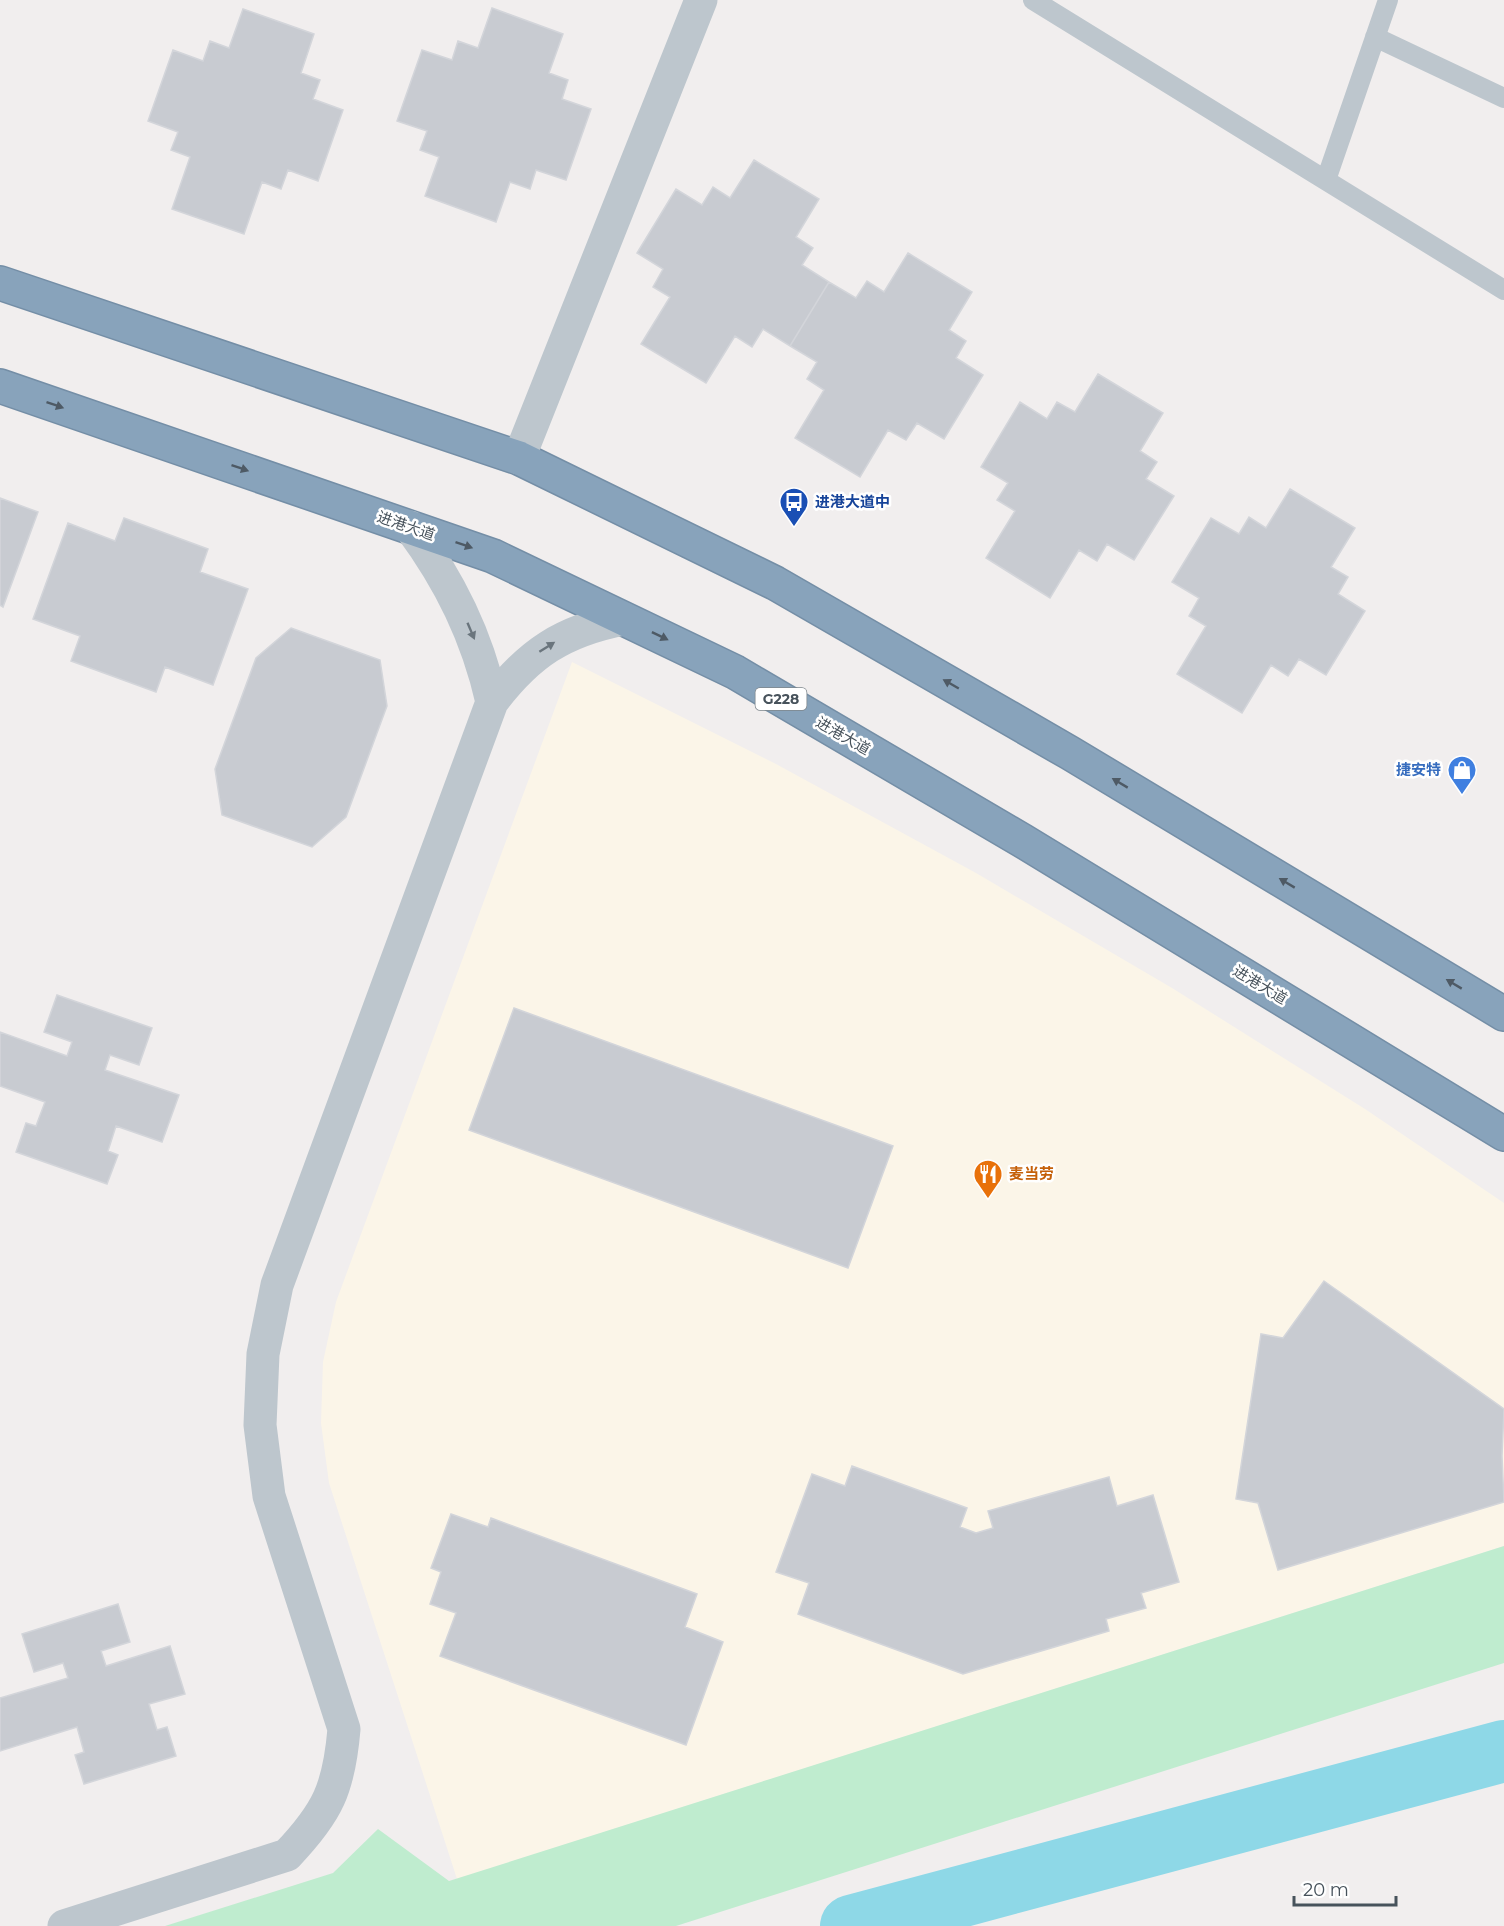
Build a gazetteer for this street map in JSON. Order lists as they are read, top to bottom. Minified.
{"streets":{"highway":["进港大道","G228"]},"places":{"bus stop":["进港大道中"],"shop":["捷安特"],"restaurant":["麦当劳"]},"scale_bar":"20 m"}
